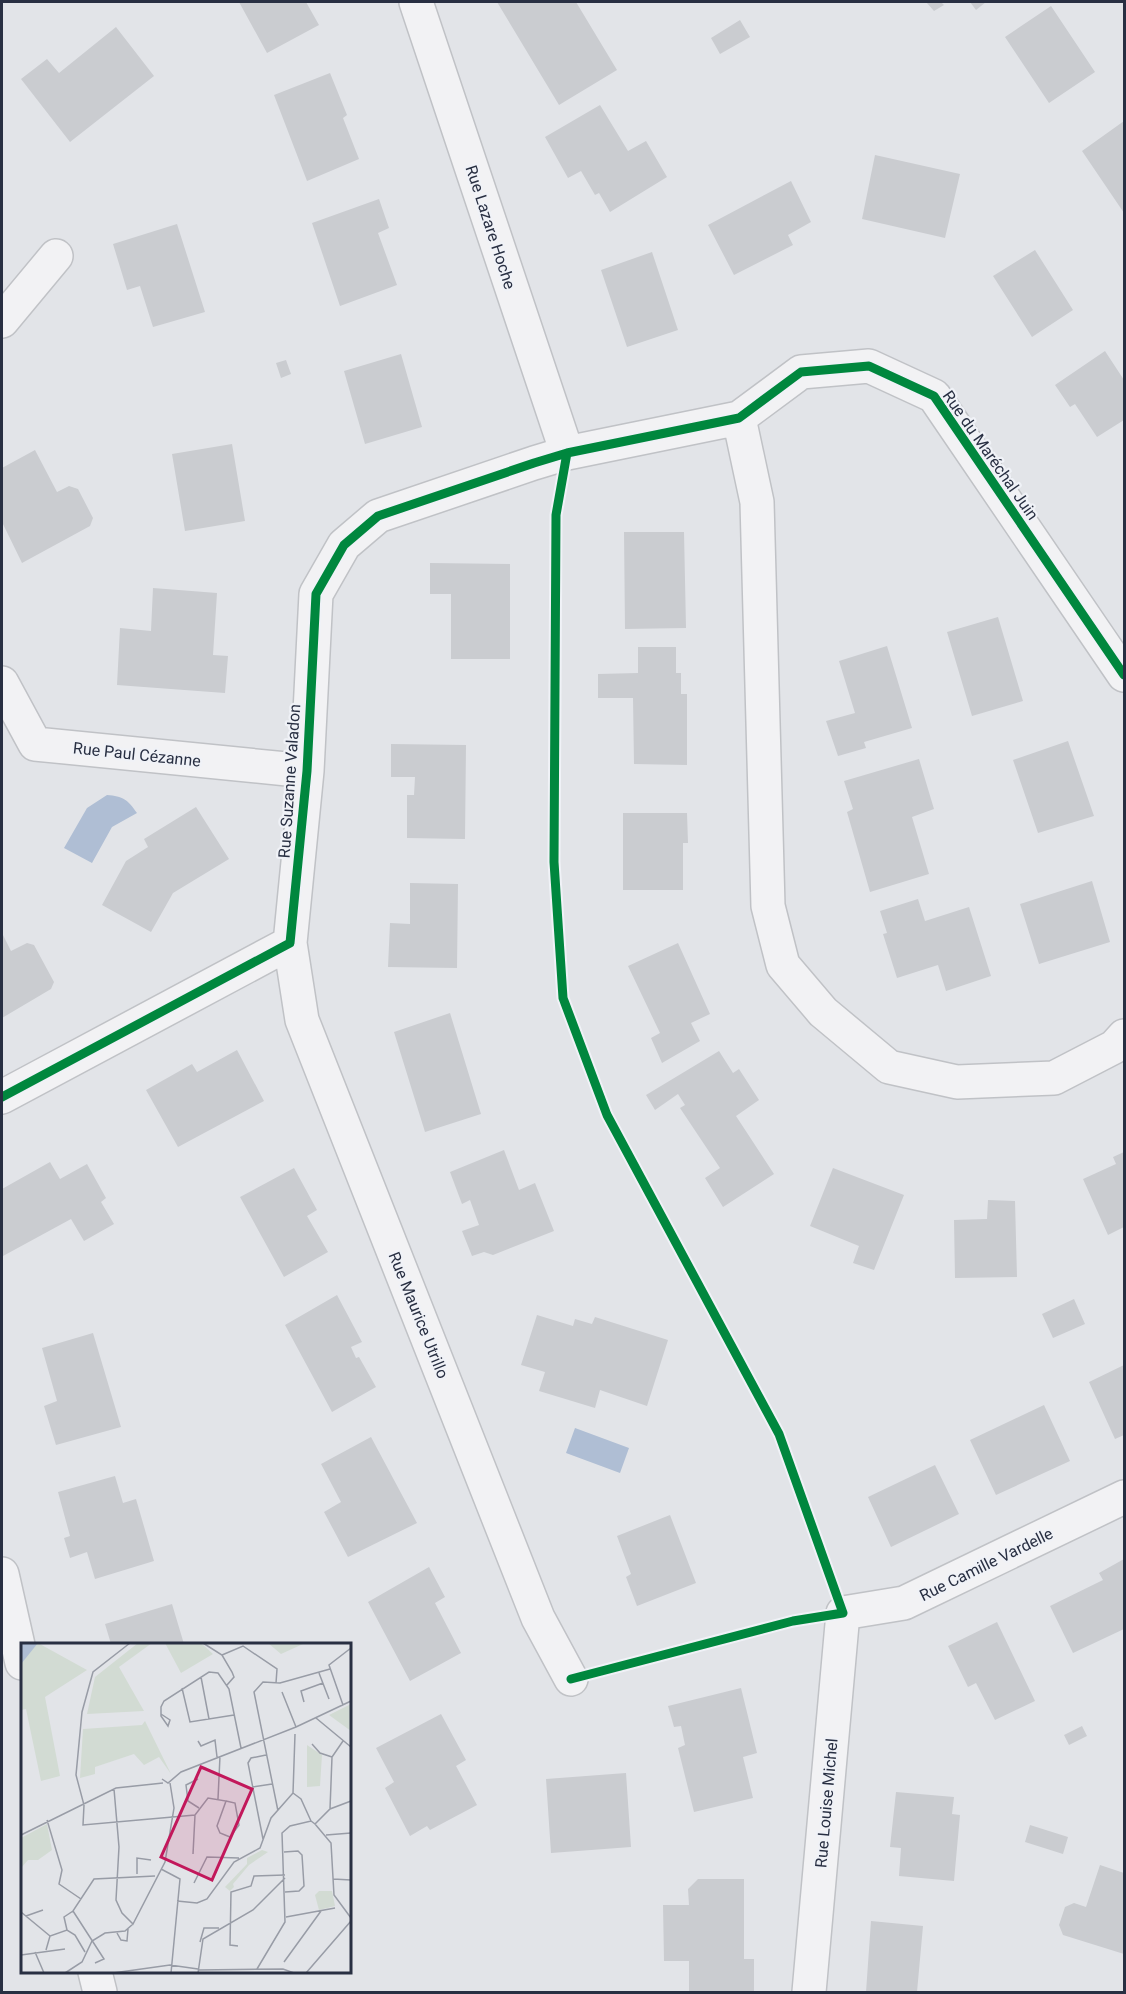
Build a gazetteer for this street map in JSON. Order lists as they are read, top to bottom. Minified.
{"streets":{"street":["Rue Lazare Hoche","Rue du Maréchal Juin","Rue Paul Cézanne","Rue Suzanne Valadon","Rue Maurice Utrillo","Rue Camille Vardelle","Rue Louise Michel"]},"crossings":[["Rue Lazare Hoche","Rue du Maréchal Juin"],["Rue Lazare Hoche","Rue Suzanne Valadon"],["Rue du Maréchal Juin","Rue Suzanne Valadon"],["Rue Paul Cézanne","Rue Suzanne Valadon"],["Rue Suzanne Valadon","Rue Maurice Utrillo"],["Rue Camille Vardelle","Rue Louise Michel"]]}
